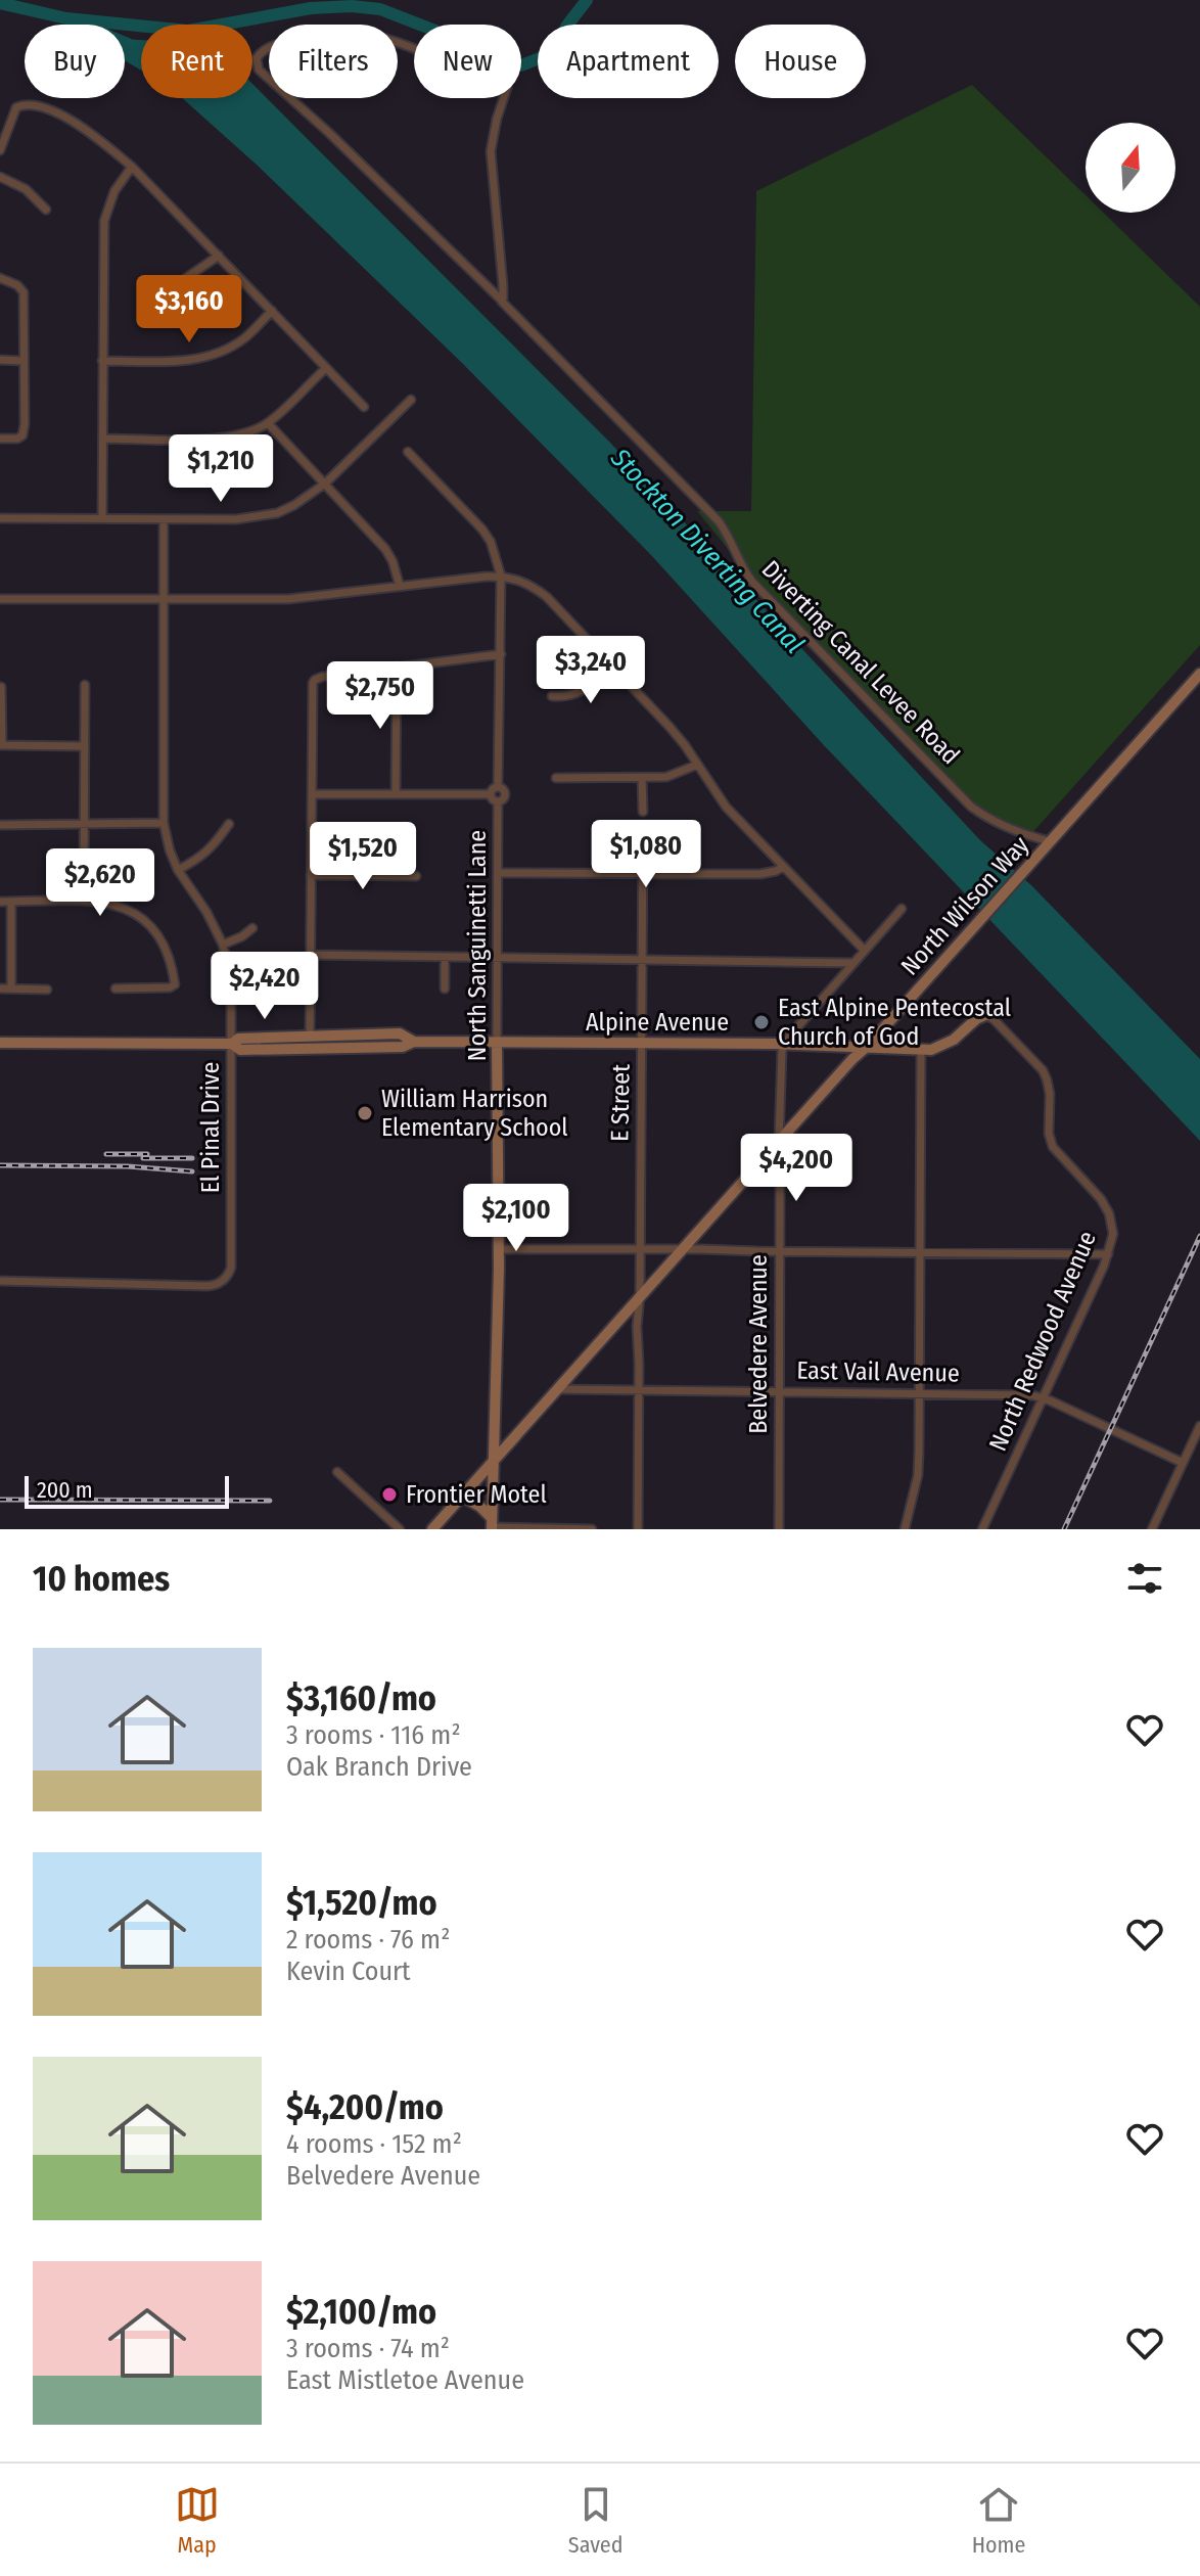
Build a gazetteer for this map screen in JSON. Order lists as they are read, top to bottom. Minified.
{"streets":{"street":["Diverting Canal Levee Road","North Wilson Way","North Sanguinetti Lane","Alpine Avenue","E Street","El Pinal Drive","North Redwood Avenue","Belvedere Avenue","East Vail Avenue"]},"crossings":[["Diverting Canal Levee Road","North Wilson Way"],["North Wilson Way","North Sanguinetti Lane"],["North Wilson Way","Alpine Avenue"],["North Wilson Way","E Street"],["North Wilson Way","Belvedere Avenue"],["North Wilson Way","East Vail Avenue"],["North Sanguinetti Lane","Alpine Avenue"],["Alpine Avenue","E Street"],["Alpine Avenue","El Pinal Drive"],["Alpine Avenue","North Redwood Avenue"],["Alpine Avenue","Belvedere Avenue"],["E Street","East Vail Avenue"],["North Redwood Avenue","East Vail Avenue"],["Belvedere Avenue","East Vail Avenue"]],"water":["Stockton Diverting Canal"],"places":["East Alpine Pentecostal Church of God","William Harrison Elementary School","Frontier Motel"],"scale_bar":"200 m","north":"top","page":{"chip":["Buy","Rent","Filters","New","Apartment","House"],"price":["$3,160","$1,210","$3,240","$2,750","$1,080","$1,520","$2,620","$2,420","$4,200","$2,100"],"scale":"200 m","heading":"10 homes","list":[{"name":"$3,160/mo","note":"3 rooms · 116 m² · Oak Branch Drive"},{"name":"$1,520/mo","note":"2 rooms · 76 m² · Kevin Court"},{"name":"$4,200/mo","note":"4 rooms · 152 m² · Belvedere Avenue"},{"name":"$2,100/mo","note":"3 rooms · 74 m² · East Mistletoe Avenue"}],"tabs":["Map","Saved","Home"]}}
